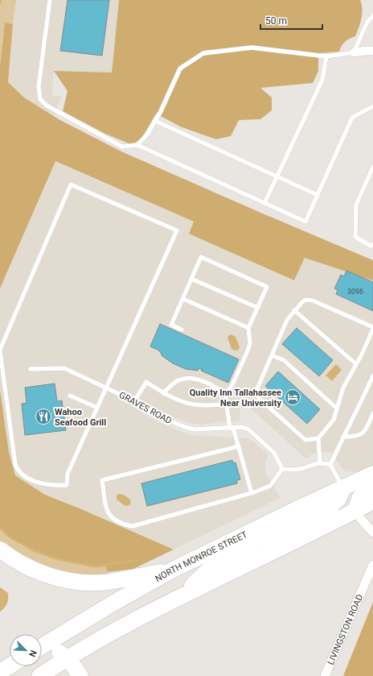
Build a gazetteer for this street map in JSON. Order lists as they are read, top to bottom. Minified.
{"streets":{"highway":["NORTH MONROE STREET"],"street":["LIVINGSTON ROAD"],"lane":["GRAVES ROAD"]},"places":{"hotel":["Quality Inn Tallahassee Near University"],"restaurant":["Wahoo Seafood Grill"]},"house_numbers":["3096"],"scale_bar":"50 m","north":"bottom right"}
